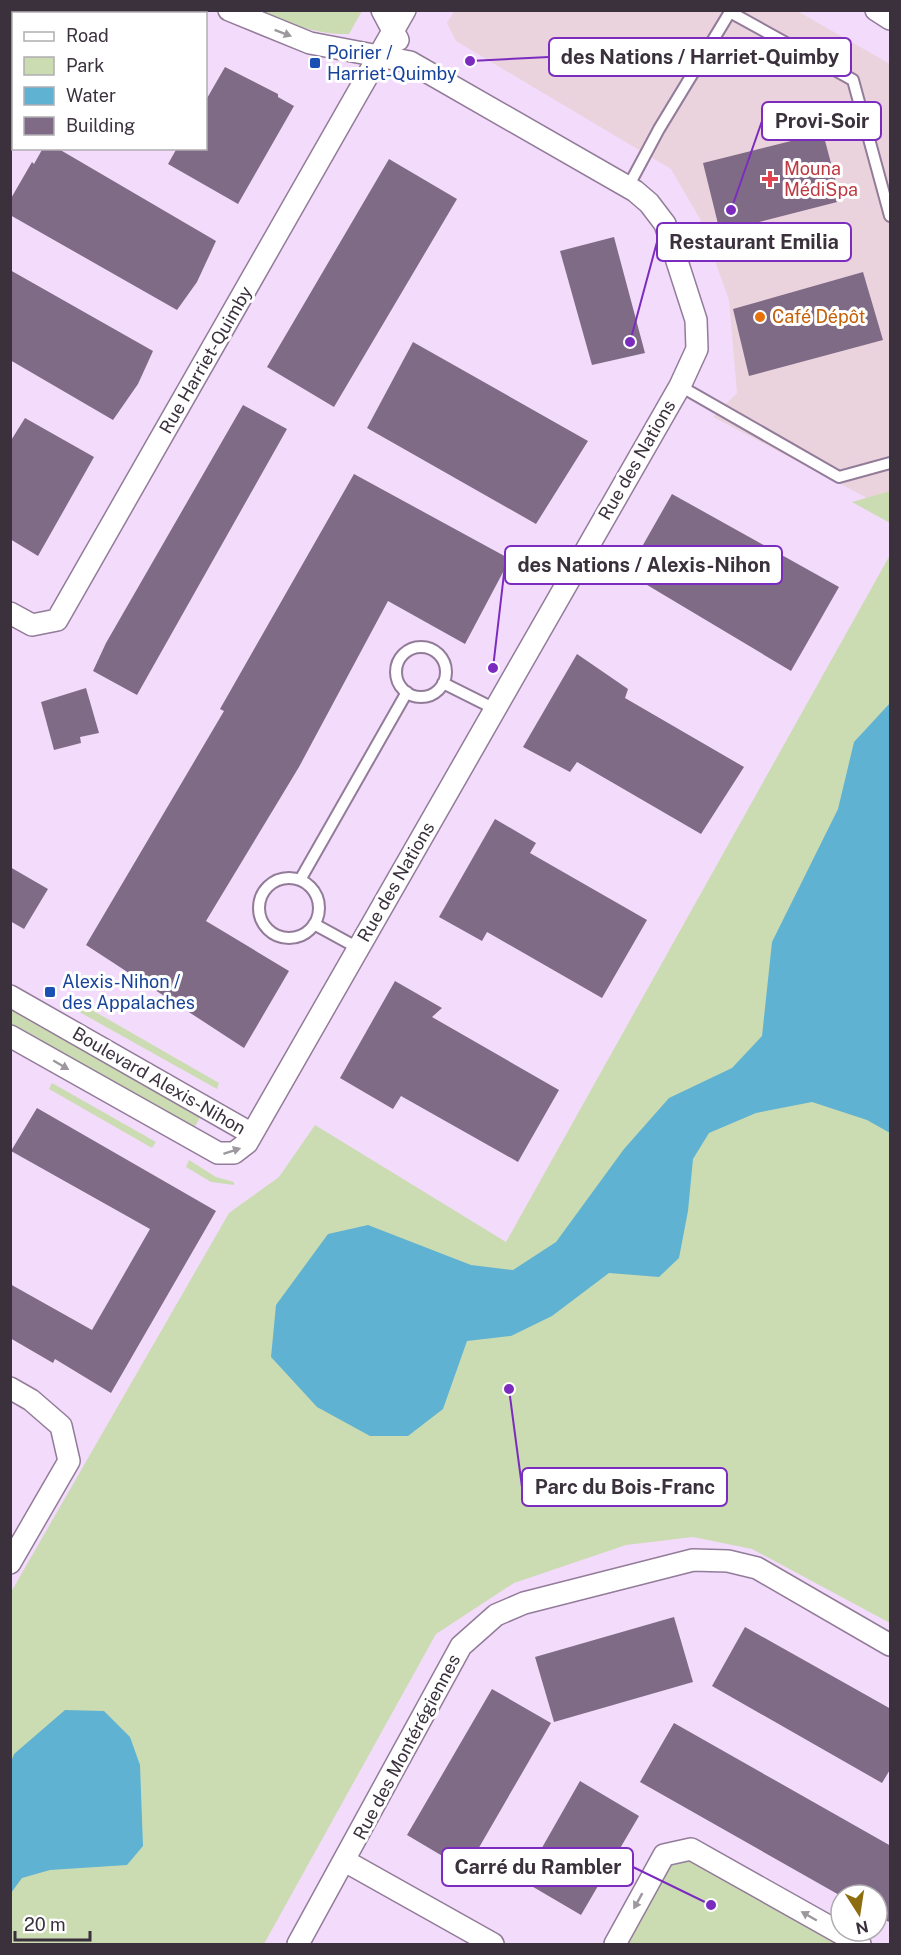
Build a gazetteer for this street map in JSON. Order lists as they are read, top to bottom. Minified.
{"streets":{"street":["Rue Harriet-Quimby","Rue des Nations","Boulevard Alexis-Nihon","Rue des Montérégiennes"]},"crossings":[["Rue des Nations","Boulevard Alexis-Nihon"]],"one_way":["Boulevard Alexis-Nihon"],"places":{"other":["des Nations / Harriet-Quimby","Provi-Soir","Café Dépôt","Restaurant Emilia","des Nations / Alexis-Nihon","Parc du Bois-Franc","Carré du Rambler"],"transit":["Poirier / Harriet-Quimby","Alexis-Nihon / des Appalaches"],"health":["Mouna MédiSpa"]},"legend":["Road","Park","Water","Building"],"scale_bar":"20 m","north":"bottom"}
